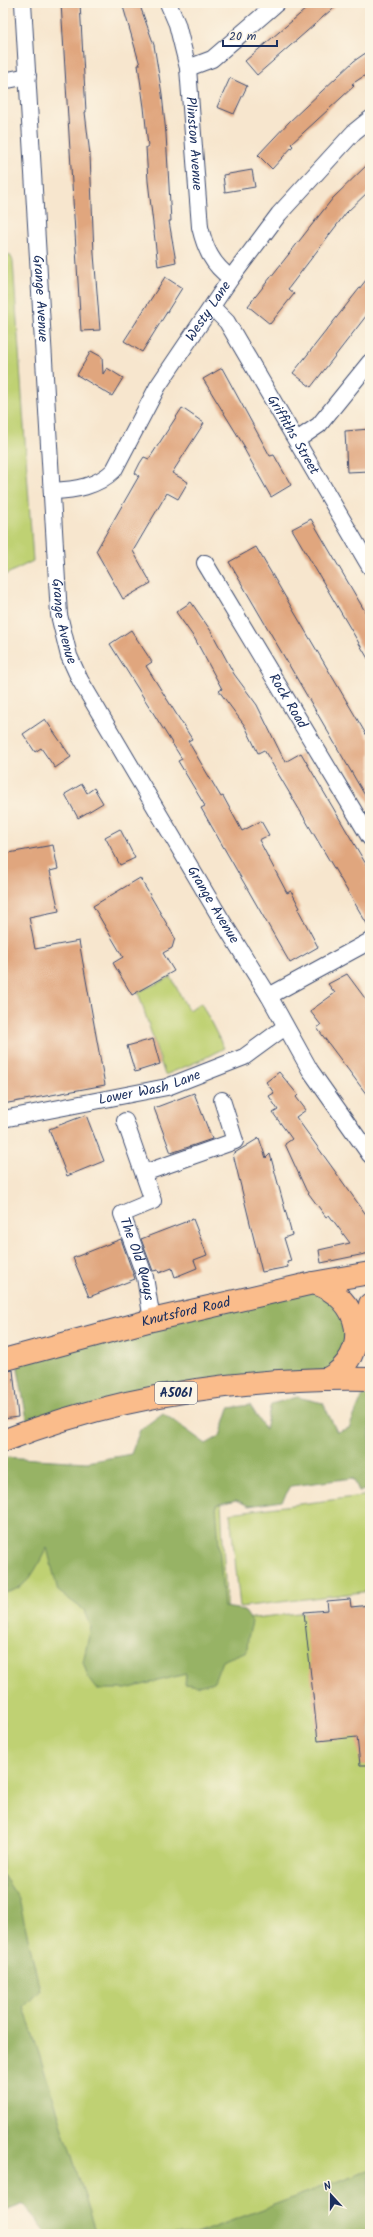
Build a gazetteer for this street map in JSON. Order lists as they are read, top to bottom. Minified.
{"streets":{"highway":["Knutsford Road","A5061"],"street":["Plinston Avenue","Grange Avenue","Westy Lane","Griffiths Street","Rock Road","Lower Wash Lane","The Old Quays"]},"crossings":[["Plinston Avenue","Westy Lane"],["Grange Avenue","Westy Lane"],["Grange Avenue","Lower Wash Lane"],["Westy Lane","Griffiths Street"],["The Old Quays","Knutsford Road"]],"scale_bar":"20 m","north":"top"}
